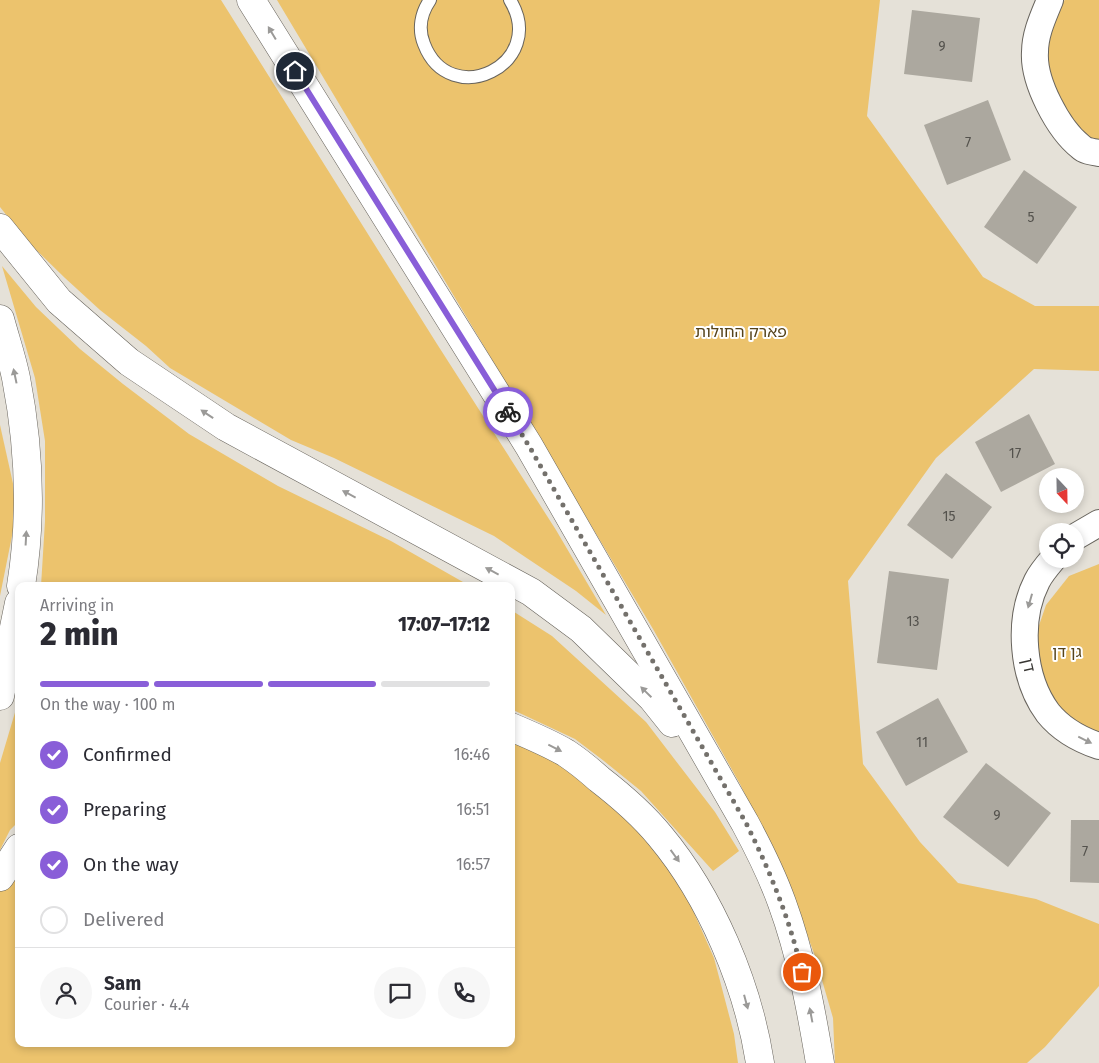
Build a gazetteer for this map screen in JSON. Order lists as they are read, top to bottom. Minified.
{"streets":{"street":["דן"]},"one_way":["דן"],"parks":["פארק החולות","גן דן"],"house_numbers":["9","7","5","17","15","13","11","9","7"],"north":"bottom","page":{"heading":["2 min","Arriving in","17:07–17:12"],"panel":["Sam","Courier · 4.4"],"bar":"On the way · 100 m","list":[["Confirmed","16:46"],["Preparing","16:51"],["On the way","16:57"],"Delivered"]}}
